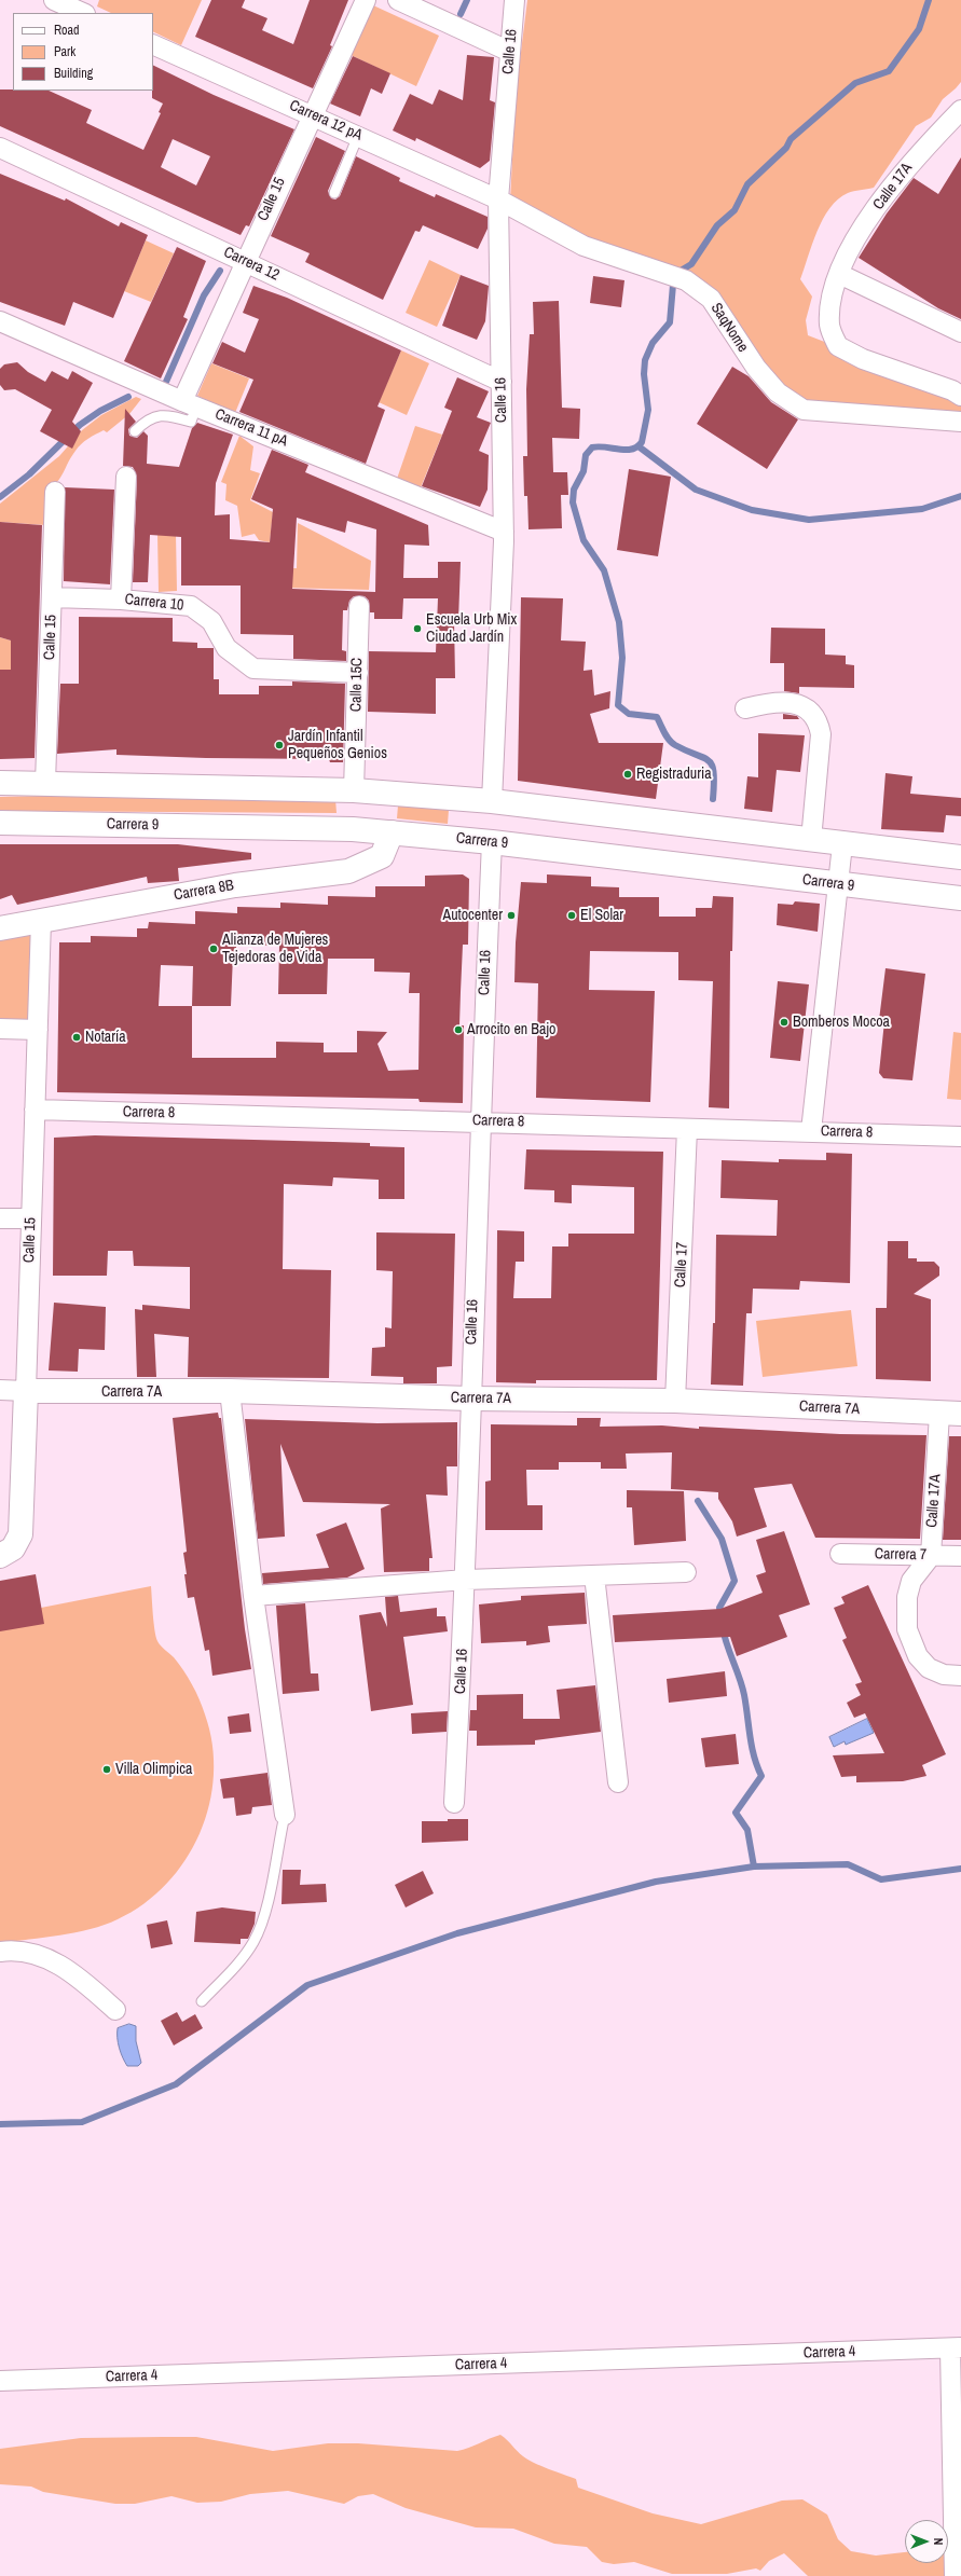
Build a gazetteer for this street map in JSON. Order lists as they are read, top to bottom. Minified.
{"streets":{"main road":["Calle 15","Carrera 9","Carrera 8B","Carrera 7A"],"street":["Calle 16","Carrera 12 pA","Calle 17A","Carrera 12","SaqNome","Carrera 11 pA","Carrera 10","Calle 15C","Carrera 8","Calle 17","Carrera 7","Carrera 4"]},"crossings":[["Calle 16","Carrera 12 pA"],["Calle 16","Carrera 12"],["Calle 16","SaqNome"],["Calle 16","Carrera 11 pA"],["Calle 16","Carrera 9"],["Calle 16","Carrera 8"],["Calle 16","Carrera 7A"],["Carrera 12 pA","Calle 15"],["Carrera 12 pA","SaqNome"],["Calle 17A","Carrera 7A"],["Calle 17A","Carrera 7"],["Calle 15","Carrera 12"],["Calle 15","Carrera 11 pA"],["Calle 15","Carrera 10"],["Calle 15","Carrera 8B"],["Calle 15","Carrera 8"],["Calle 15","Carrera 7A"],["Carrera 10","Calle 15C"],["Carrera 9","Carrera 8B"],["Carrera 8","Calle 17"],["Calle 17","Carrera 7A"]],"places":["Escuela Urb Mix Ciudad Jardín","Jardín Infantil Pequeños Genios","Registraduria","Autocenter","El Solar","Alianza de Mujeres Tejedoras de Vida","Bomberos Mocoa","Arrocito en Bajo","Notaría","Villa Olimpica"],"legend":["Road","Park","Building"],"north":"right"}
